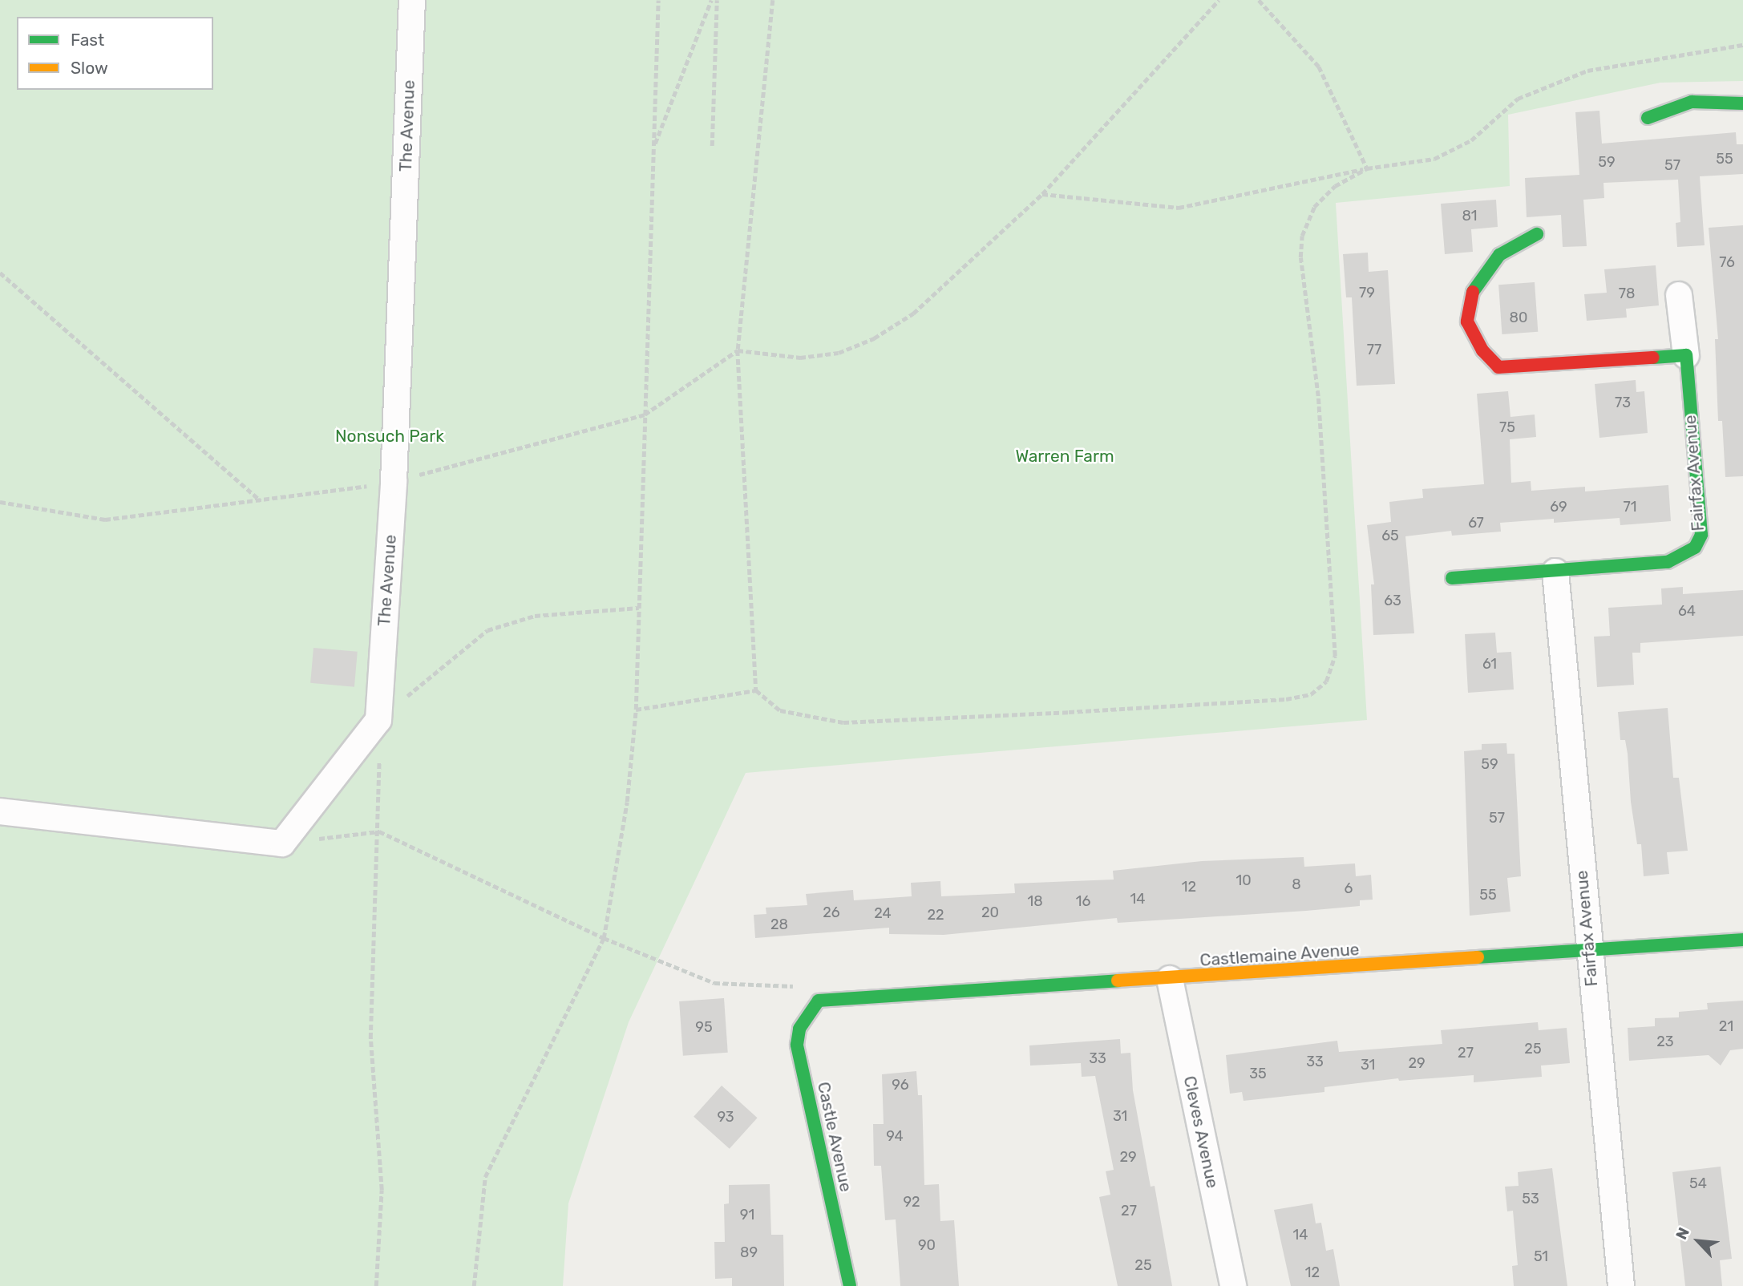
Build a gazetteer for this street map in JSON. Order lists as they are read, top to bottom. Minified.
{"streets":{"street":["The Avenue","Fairfax Avenue","Castlemaine Avenue","Cleves Avenue","Castle Avenue"]},"crossings":[["Fairfax Avenue","Castlemaine Avenue"],["Castlemaine Avenue","Cleves Avenue"],["Castlemaine Avenue","Castle Avenue"]],"parks":["Nonsuch Park","Warren Farm"],"house_numbers":["55","59","57","81","76","79","78","80","77","73","75","69","71","67","65","63","64","61","59","57","10","8","12","6","55","14","18","16","26","20","24","22","28","21","95","23","25","27","33","33","29","31","35","96","31","93","94","29","54","53","92","27","91","14","90","89","51","25","12"],"legend":["Fast","Slow"],"north":"top left"}
